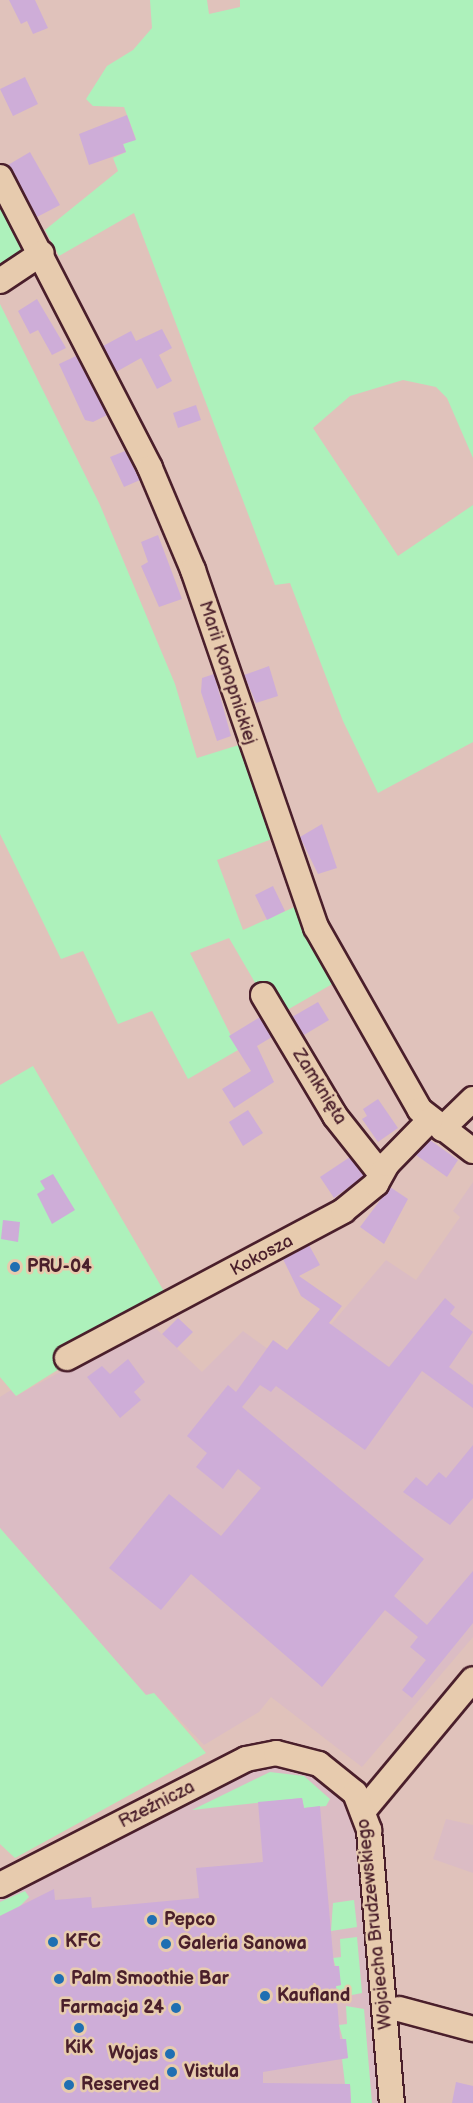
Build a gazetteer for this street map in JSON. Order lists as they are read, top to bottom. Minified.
{"streets":{"street":["Marii Konopnickiej","Zamknięta","Kokosza","Rzeźnicza","Wojciecha Brudzewskiego"]},"crossings":[["Marii Konopnickiej","Kokosza"],["Zamknięta","Kokosza"],["Rzeźnicza","Wojciecha Brudzewskiego"]],"places":["PRU-04","Pepco","KFC","Galeria Sanowa","Palm Smoothie Bar","Kaufland","Farmacja 24","KiK","Wojas","Vistula","Reserved"]}
